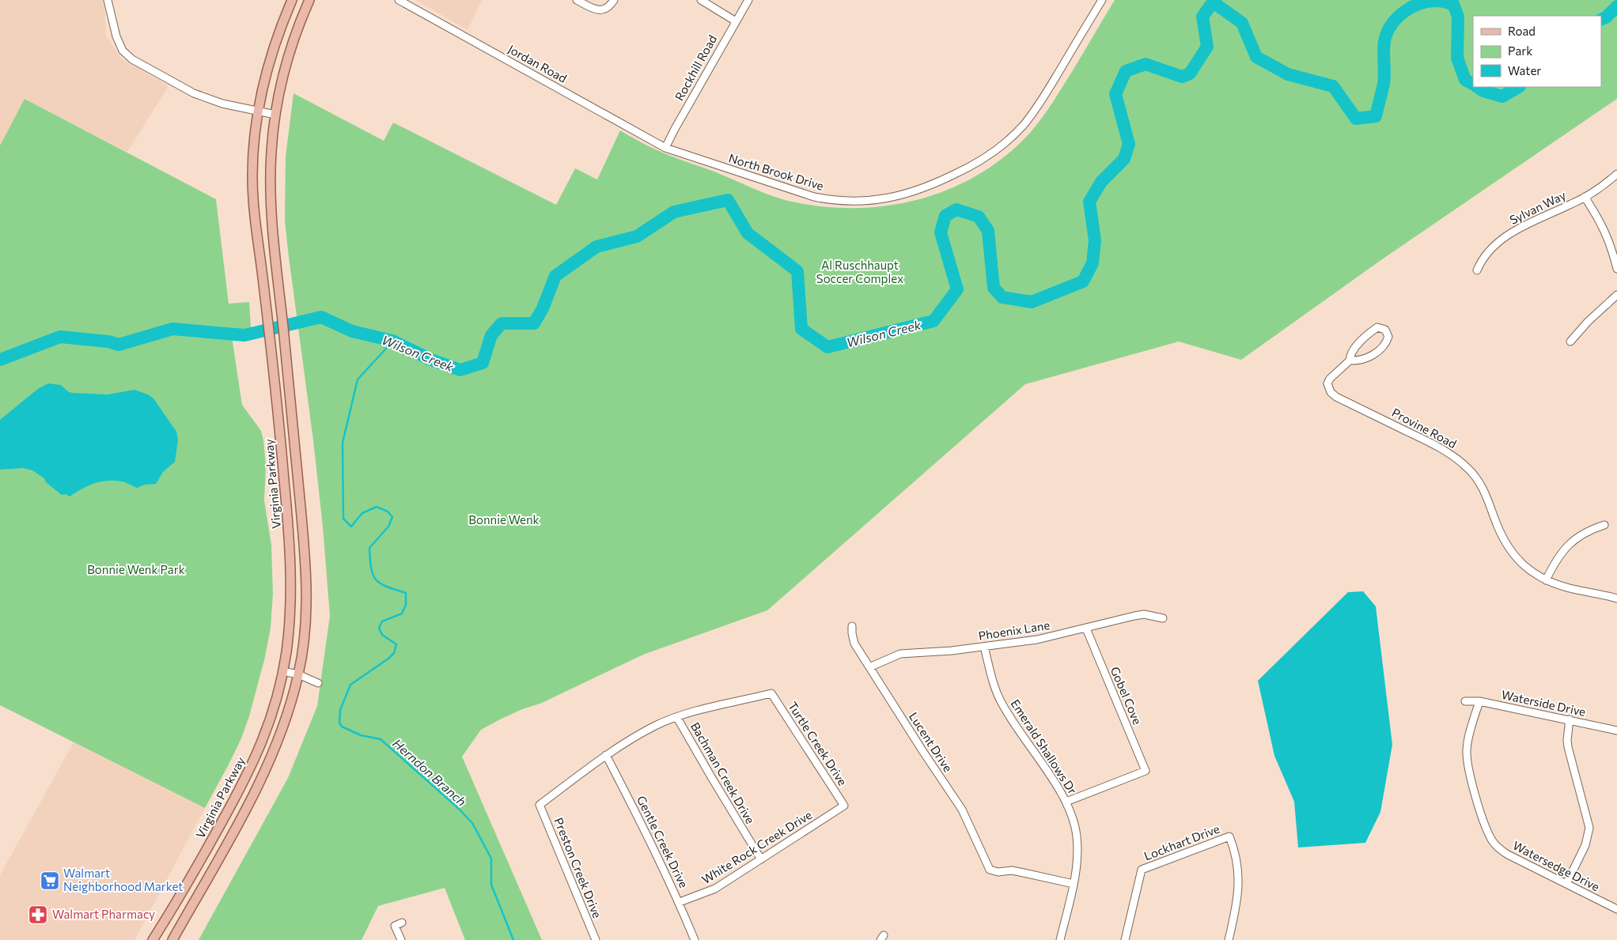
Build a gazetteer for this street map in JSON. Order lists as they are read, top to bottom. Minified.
{"streets":{"main road":["Virginia Parkway"],"street":["Jordan Road","Rockhill Road","North Brook Drive","Sylvan Way","Provine Road","Phoenix Lane","Gobel Cove","Waterside Drive","Lucent Drive","Turtle Creek Drive","Emerald Shallows Dr","Bachman Creek Drive","Gentle Creek Drive","Lockhart Drive","White Rock Creek Drive","Watersedge Drive","Preston Creek Drive"]},"crossings":[["Jordan Road","Rockhill Road"],["Jordan Road","North Brook Drive"],["Rockhill Road","North Brook Drive"],["Phoenix Lane","Gobel Cove"],["Phoenix Lane","Lucent Drive"],["Phoenix Lane","Emerald Shallows Dr"],["Gobel Cove","Emerald Shallows Dr"],["Waterside Drive","Watersedge Drive"],["Lucent Drive","Emerald Shallows Dr"],["Turtle Creek Drive","Bachman Creek Drive"],["Turtle Creek Drive","White Rock Creek Drive"],["Bachman Creek Drive","White Rock Creek Drive"],["Gentle Creek Drive","White Rock Creek Drive"],["Gentle Creek Drive","Preston Creek Drive"]],"water":["Wilson Creek","Herndon Branch"],"parks":["Al Ruschhaupt Soccer Complex","Bonnie Wenk","Bonnie Wenk Park"],"places":{"supermarket":["Walmart Neighborhood Market"],"pharmacy":["Walmart Pharmacy"]},"legend":["Road","Park","Water"]}
